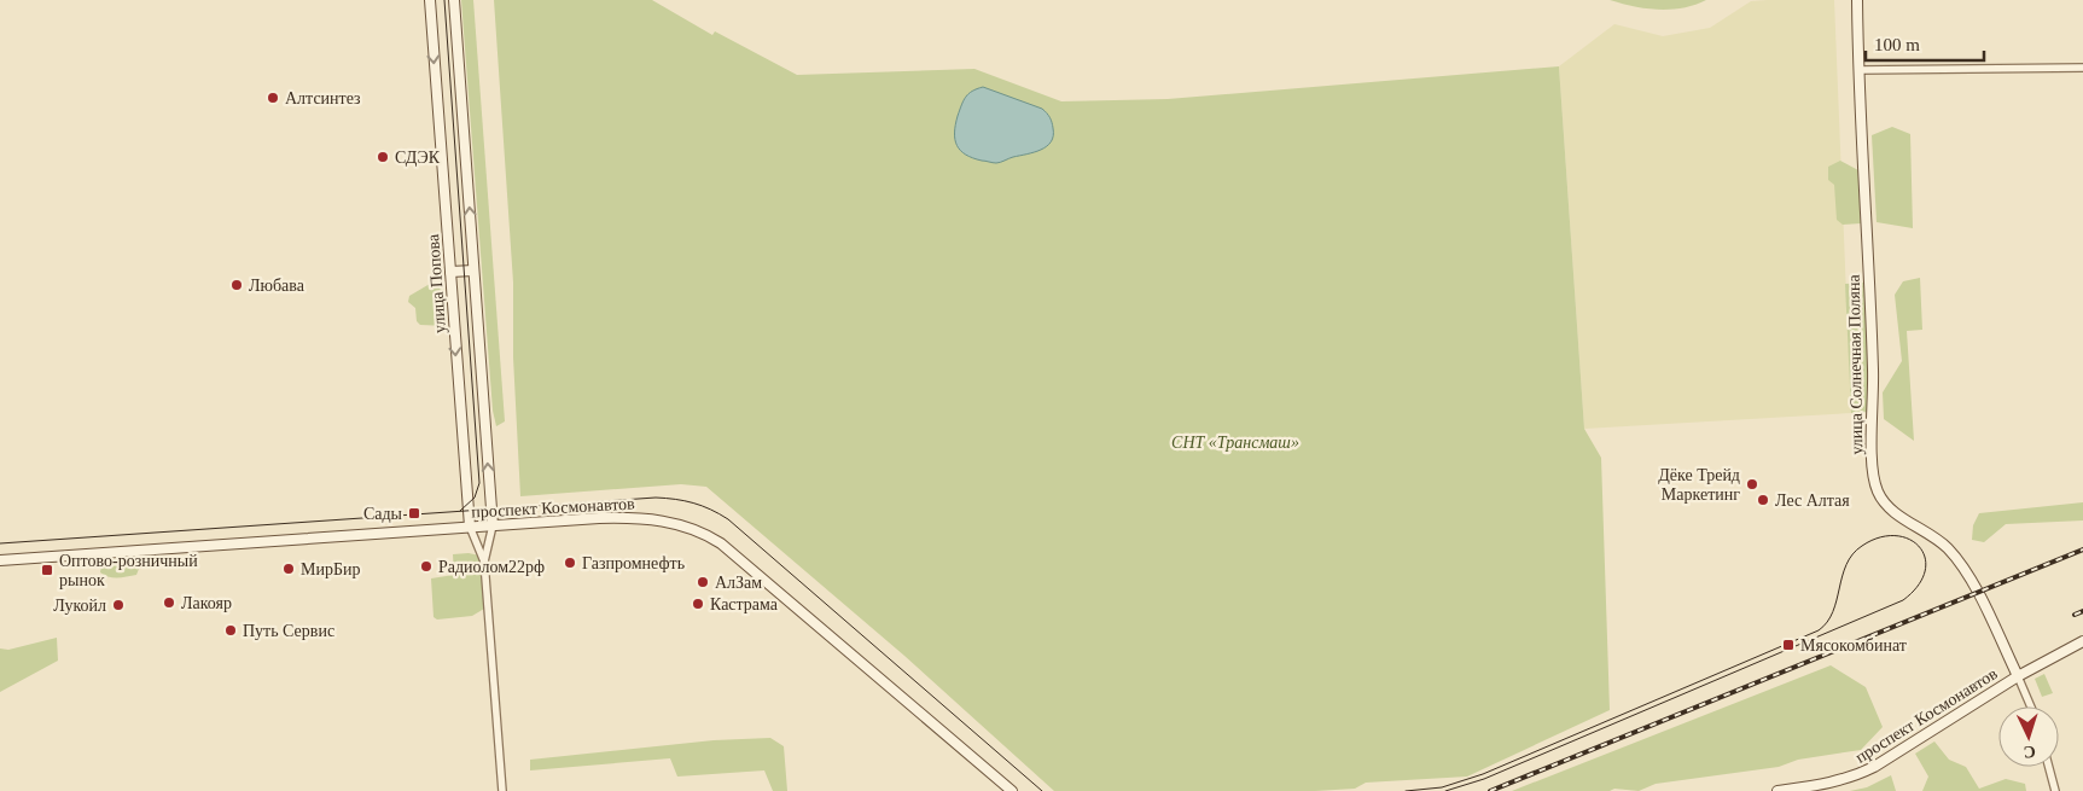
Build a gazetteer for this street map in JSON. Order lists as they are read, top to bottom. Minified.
{"streets":{"main road":["улица Попова","улица Солнечная Поляна","проспект Космонавтов"]},"crossings":[["улица Попова","проспект Космонавтов"],["улица Солнечная Поляна","проспект Космонавтов"]],"parks":["СНТ «Трансмаш»"],"places":{"other":["Алтсинтез","СДЭК","Любава","Дёке Трейд Маркетинг","Лес Алтая","Газпромнефть","Радиолом22рф","МирБир","АлЗам","Лакояр","Кастрама","Лукойл","Путь Сервис"],"transit":["Сады","Оптово-розничный рынок","Мясокомбинат"]},"scale_bar":"100 m","north":"bottom"}
